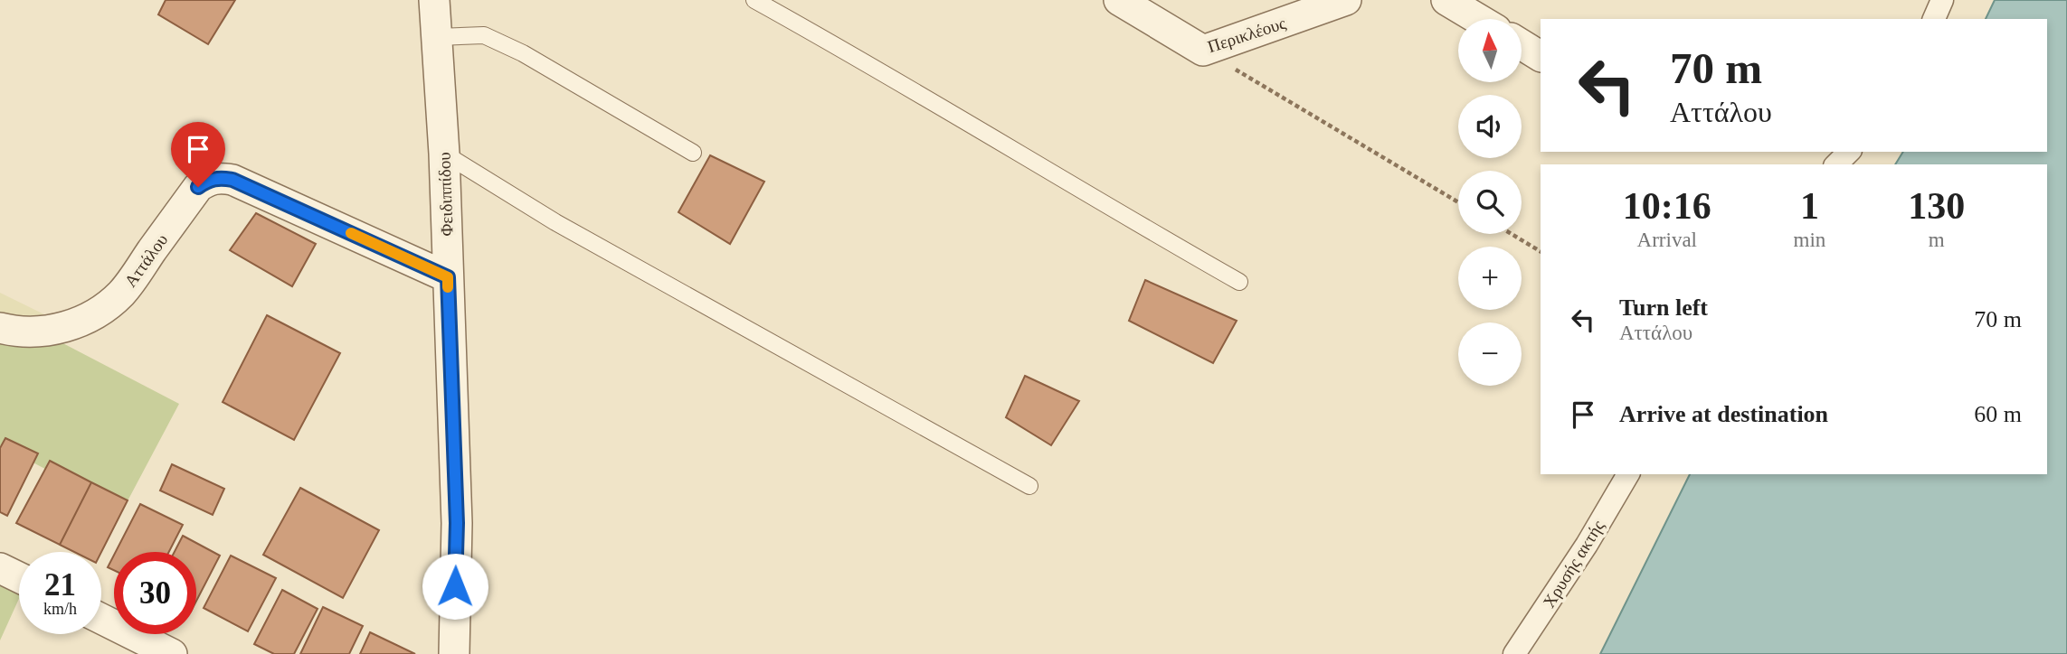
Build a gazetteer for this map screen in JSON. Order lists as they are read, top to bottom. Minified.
{"streets":{"street":["Περικλέους","Φειδιππίδου","Αττάλου","Χρυσής ακτής"]},"crossings":[["Φειδιππίδου","Αττάλου"]],"north":"top","page":{"map_buttons":["+","−"],"turn":["70 m","Αττάλου"],"eta":["10:16","Arrival","1","min","130","m"],"list":[{"name":"Turn left","note":"Αττάλου","value":"70 m"},{"name":"Arrive at destination","value":"60 m"}],"speed":"21 km/h","limit":"30"}}
